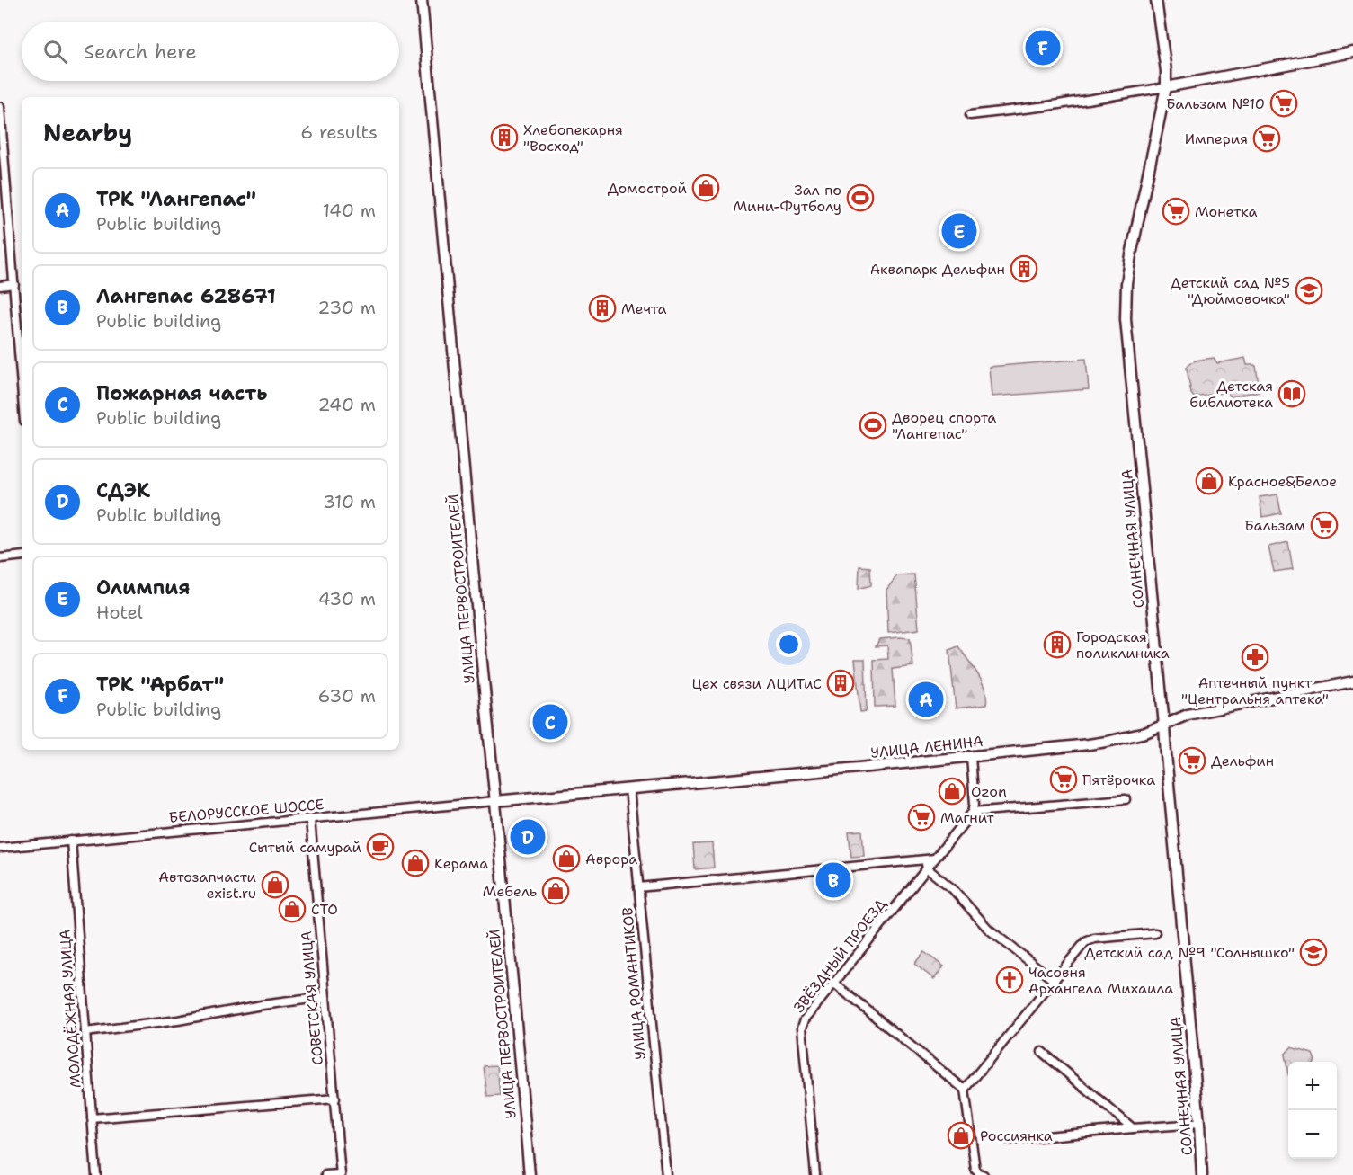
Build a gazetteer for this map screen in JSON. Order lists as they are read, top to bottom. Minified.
{"streets":{"street":["СОЛНЕЧНАЯ УЛИЦА","УЛИЦА ПЕРВОСТРОИТЕЛЕЙ","УЛИЦА ЛЕНИНА","БЕЛОРУССКОЕ ШОССЕ","ЗВЁЗДНЫЙ ПРОЕЗД","УЛИЦА РОМАНТИКОВ","СОВЕТСКАЯ УЛИЦА","МОЛОДЁЖНАЯ УЛИЦА"]},"crossings":[["СОЛНЕЧНАЯ УЛИЦА","УЛИЦА ЛЕНИНА"],["УЛИЦА ПЕРВОСТРОИТЕЛЕЙ","УЛИЦА ЛЕНИНА"],["УЛИЦА ПЕРВОСТРОИТЕЛЕЙ","БЕЛОРУССКОЕ ШОССЕ"],["УЛИЦА ЛЕНИНА","БЕЛОРУССКОЕ ШОССЕ"],["УЛИЦА ЛЕНИНА","УЛИЦА РОМАНТИКОВ"],["БЕЛОРУССКОЕ ШОССЕ","СОВЕТСКАЯ УЛИЦА"],["БЕЛОРУССКОЕ ШОССЕ","МОЛОДЁЖНАЯ УЛИЦА"]],"places":{"supermarket":["Бальзам №10","Империя","Монетка","Бальзам","Дельфин","Пятёрочка","Магнит"],"building":["Хлебопекарня \"Восход\"","Аквапарк Дельфин","Мечта","Городская поликлиника","Цех связи ЛЦИТиС"],"shop":["Домострой","Красное&Белое","Ozon","Аврора","Керама","Автозапчасти exist.ru","Мебель","СТО","Россиянка"],"sports":["Зал по Мини-Футболу","Дворец спорта \"Лангепас\""],"school or university":["Детский сад №5 \"Дюймовочка\"","Детский сад №9 \"Солнышко\""],"library":["Детская библиотека"],"pharmacy":["Аптечный пункт \"Центральня аптека\""],"cafe":["Сытый самурай"],"church":["Часовня Архангела Михаила"]},"page":{"search":"Search here","pins":["F","E","A","C","D","B"],"heading":["Nearby","6 results"],"list":[{"mark":"A","name":"ТРК \"Лангепас\"","note":"Public building","value":"140 m"},{"mark":"B","name":"Лангепас 628671","note":"Public building","value":"230 m"},{"mark":"C","name":"Пожарная часть","note":"Public building","value":"240 m"},{"mark":"D","name":"СДЭК","note":"Public building","value":"310 m"},{"mark":"E","name":"Олимпия","note":"Hotel","value":"430 m"},{"mark":"F","name":"ТРК \"Арбат\"","note":"Public building","value":"630 m"}],"map_buttons":["+","−"]}}
